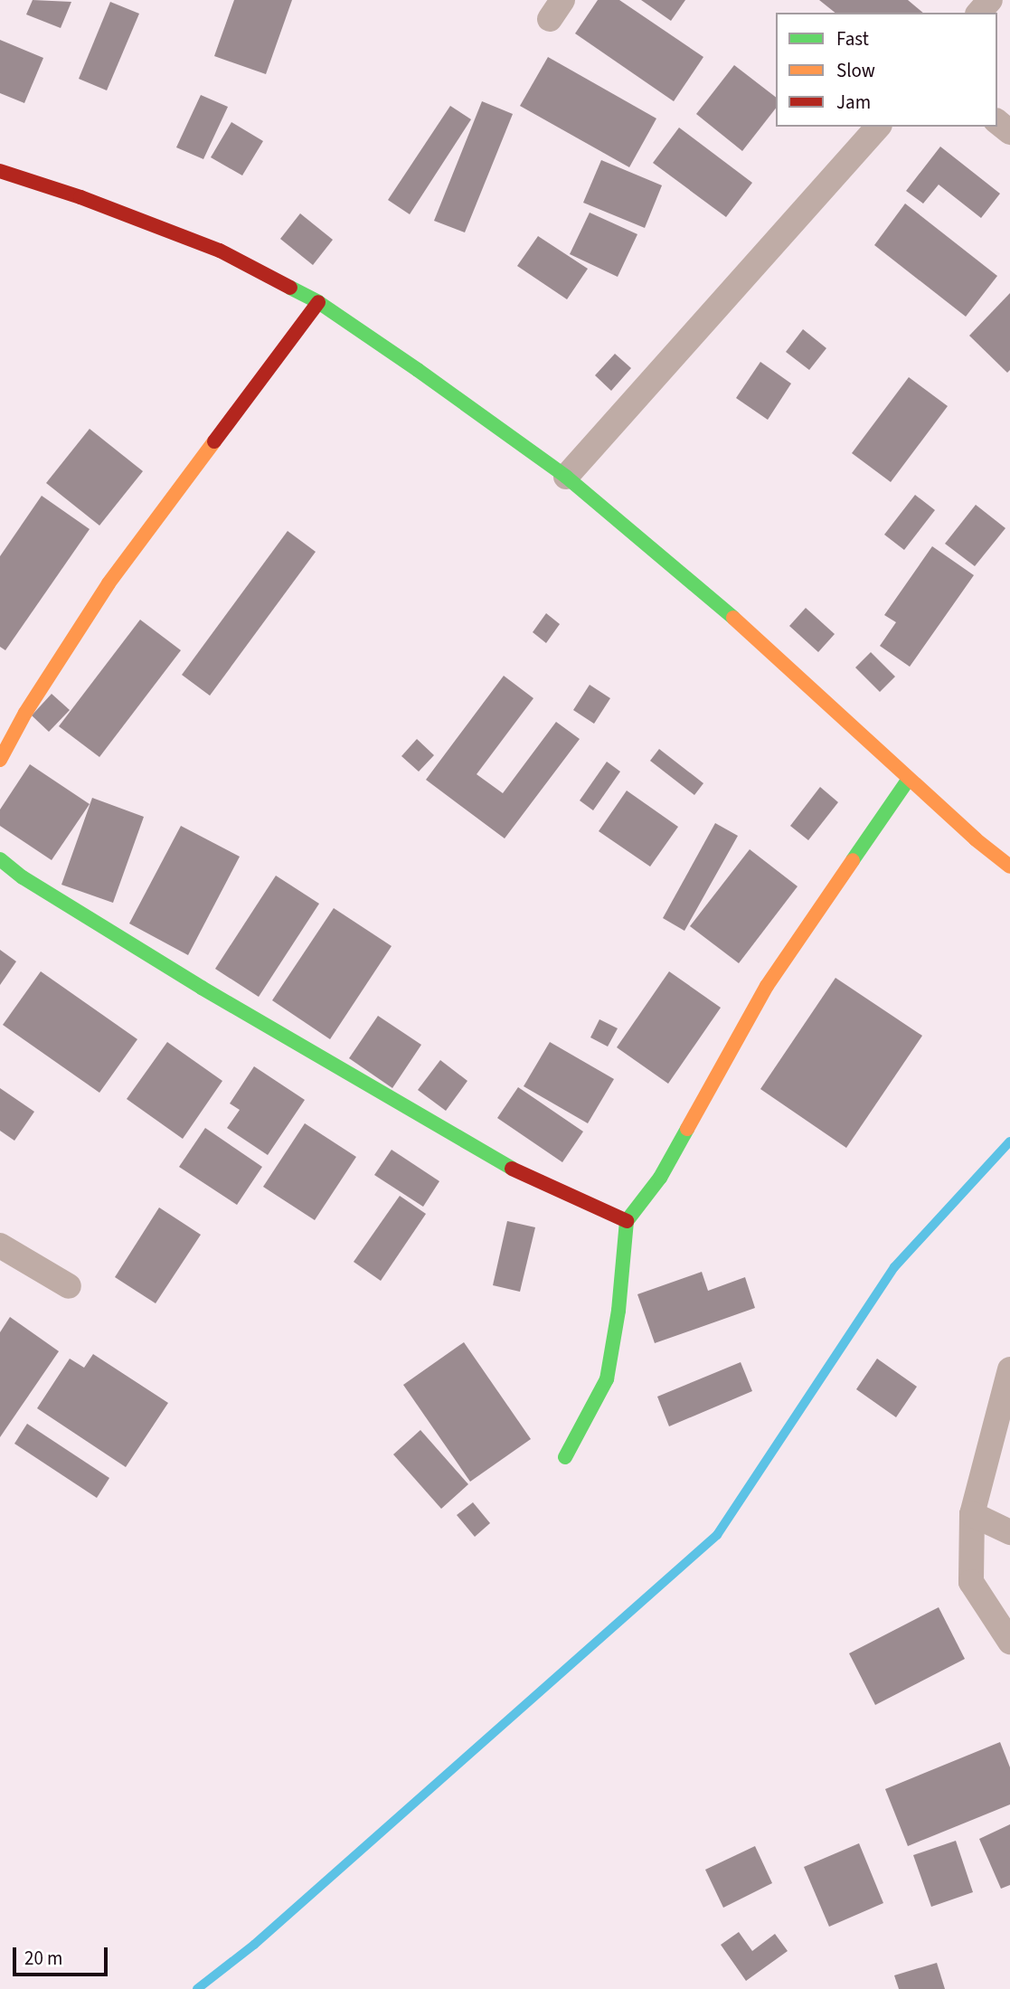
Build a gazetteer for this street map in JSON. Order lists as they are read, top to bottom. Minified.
{"legend":["Fast","Slow","Jam"],"scale_bar":"20 m"}
